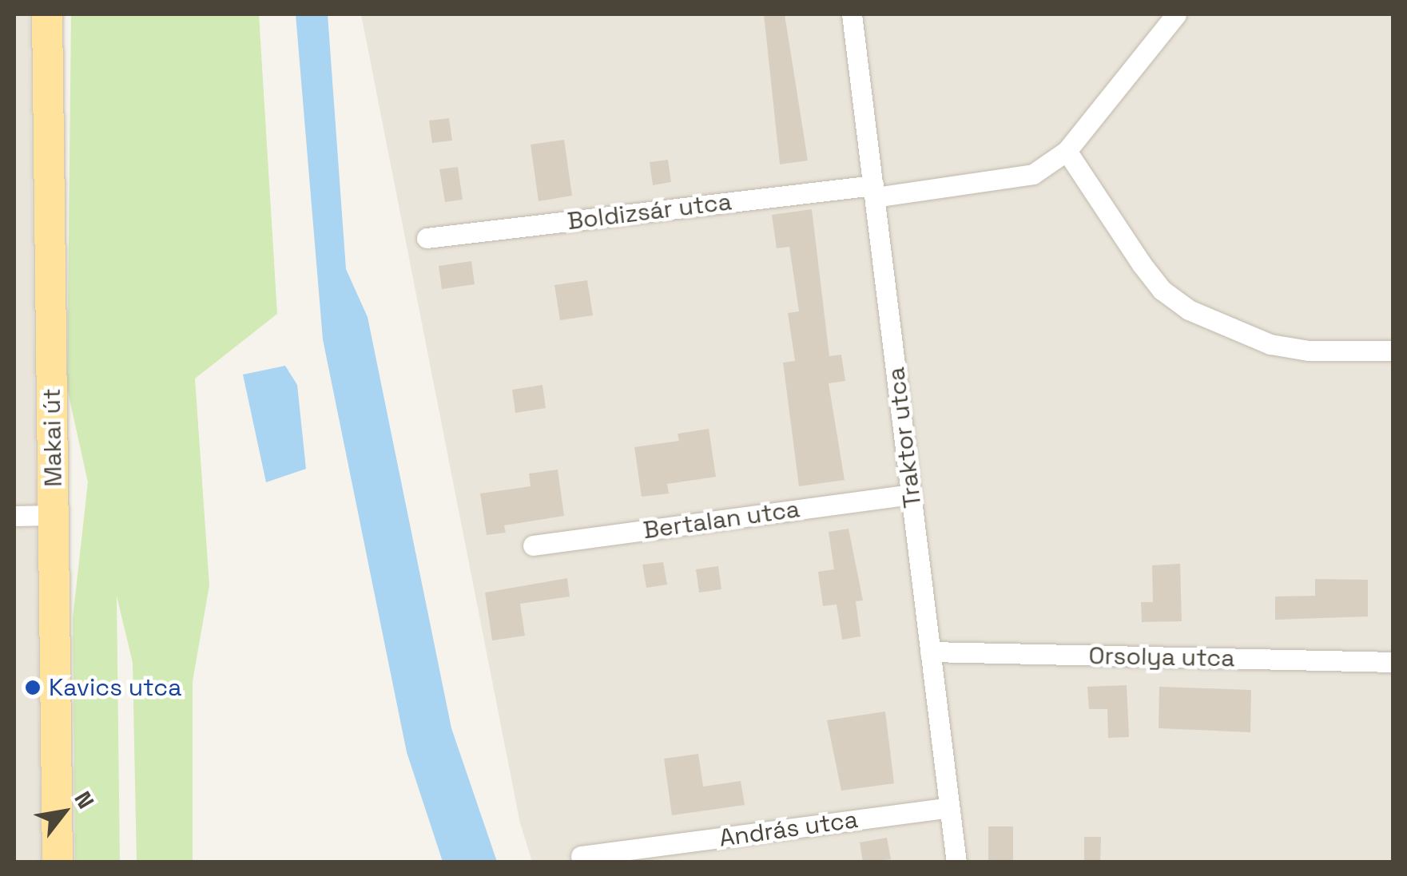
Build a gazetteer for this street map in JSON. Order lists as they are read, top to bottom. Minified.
{"streets":{"main road":["Makai út"],"street":["Boldizsár utca","Traktor utca","Bertalan utca","Orsolya utca","András utca"]},"crossings":[["Boldizsár utca","Traktor utca"],["Traktor utca","Bertalan utca"],["Traktor utca","Orsolya utca"],["Traktor utca","András utca"]],"places":["Kavics utca"],"north":"top right"}
